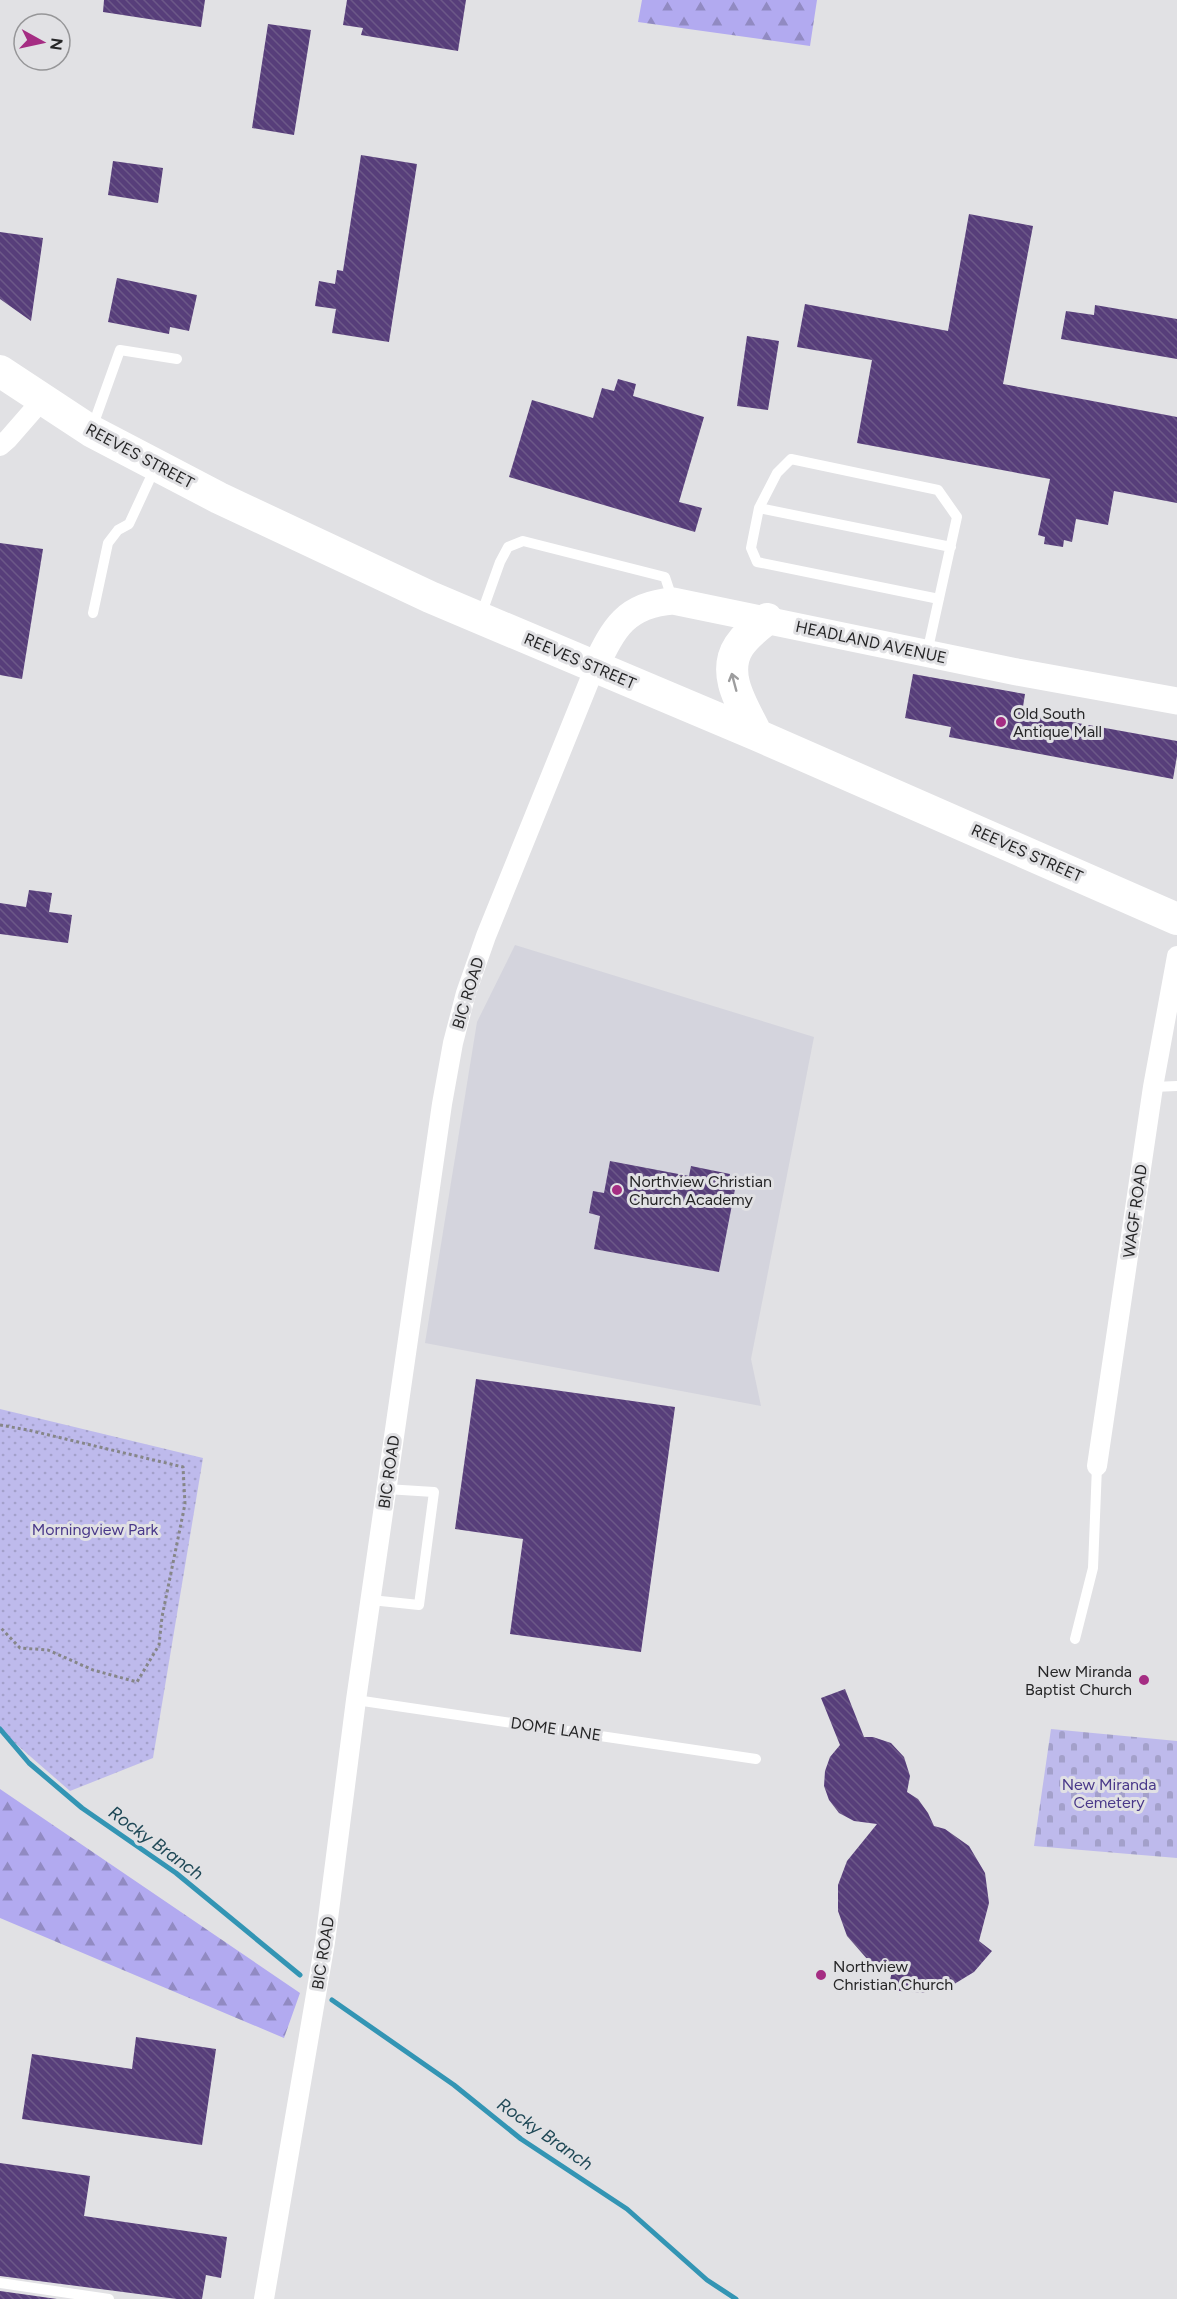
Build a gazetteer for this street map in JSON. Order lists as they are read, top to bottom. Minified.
{"streets":{"main road":["REEVES STREET","HEADLAND AVENUE"],"street":["BIC ROAD","WAGF ROAD"],"lane":["DOME LANE"]},"crossings":[["REEVES STREET","HEADLAND AVENUE"],["REEVES STREET","BIC ROAD"],["HEADLAND AVENUE","BIC ROAD"],["BIC ROAD","DOME LANE"]],"water":["Rocky Branch"],"parks":["Morningview Park","New Miranda Cemetery"],"places":["Old South Antique Mall","Northview Christian Church Academy","New Miranda Baptist Church","Northview Christian Church"],"north":"right"}
